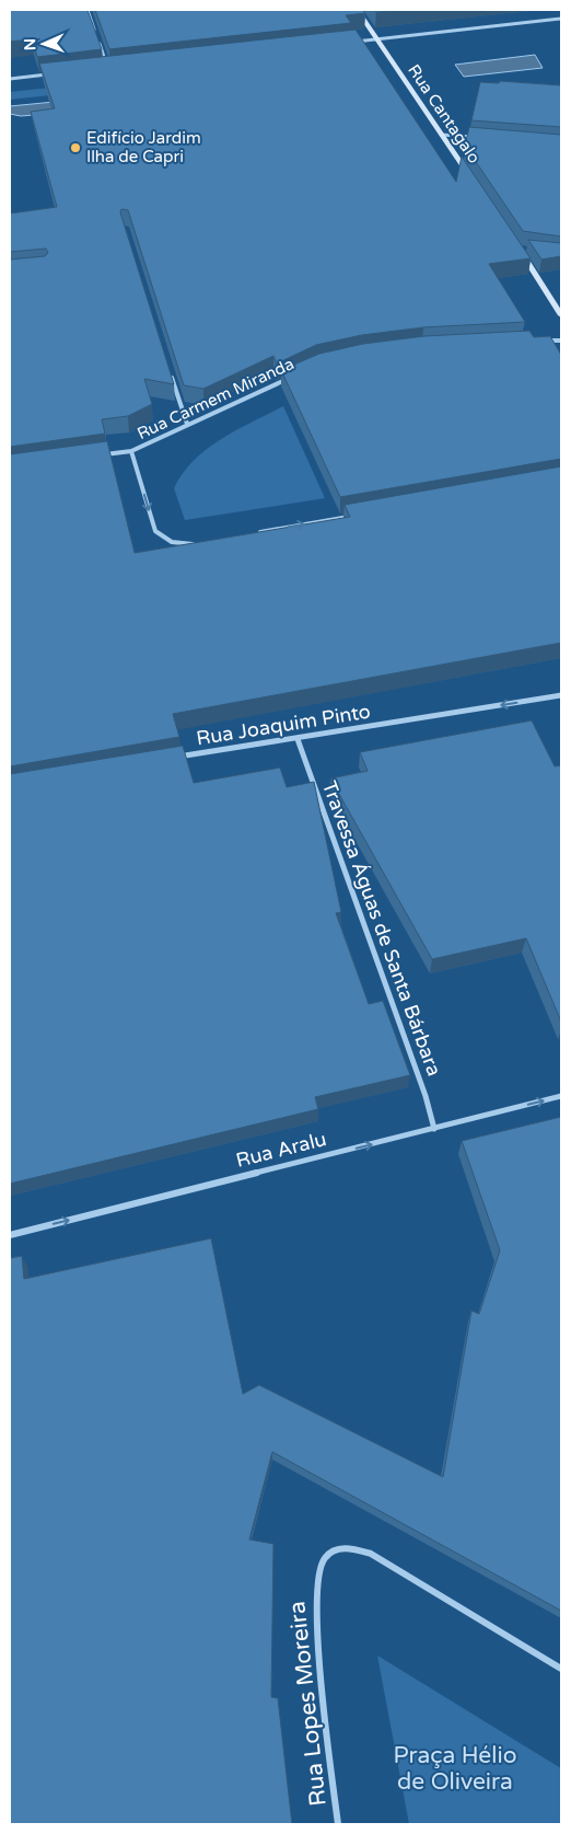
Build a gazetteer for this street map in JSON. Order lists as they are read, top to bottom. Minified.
{"streets":{"street":["Rua Cantagalo","Rua Carmem Miranda","Rua Joaquim Pinto","Travessa Águas de Santa Bárbara","Rua Aralu","Rua Lopes Moreira"]},"crossings":[["Rua Joaquim Pinto","Travessa Águas de Santa Bárbara"],["Travessa Águas de Santa Bárbara","Rua Aralu"]],"one_way":["Rua Joaquim Pinto","Rua Aralu"],"parks":["Praça Hélio de Oliveira"],"places":["Edifício Jardim Ilha de Capri"],"north":"left"}
